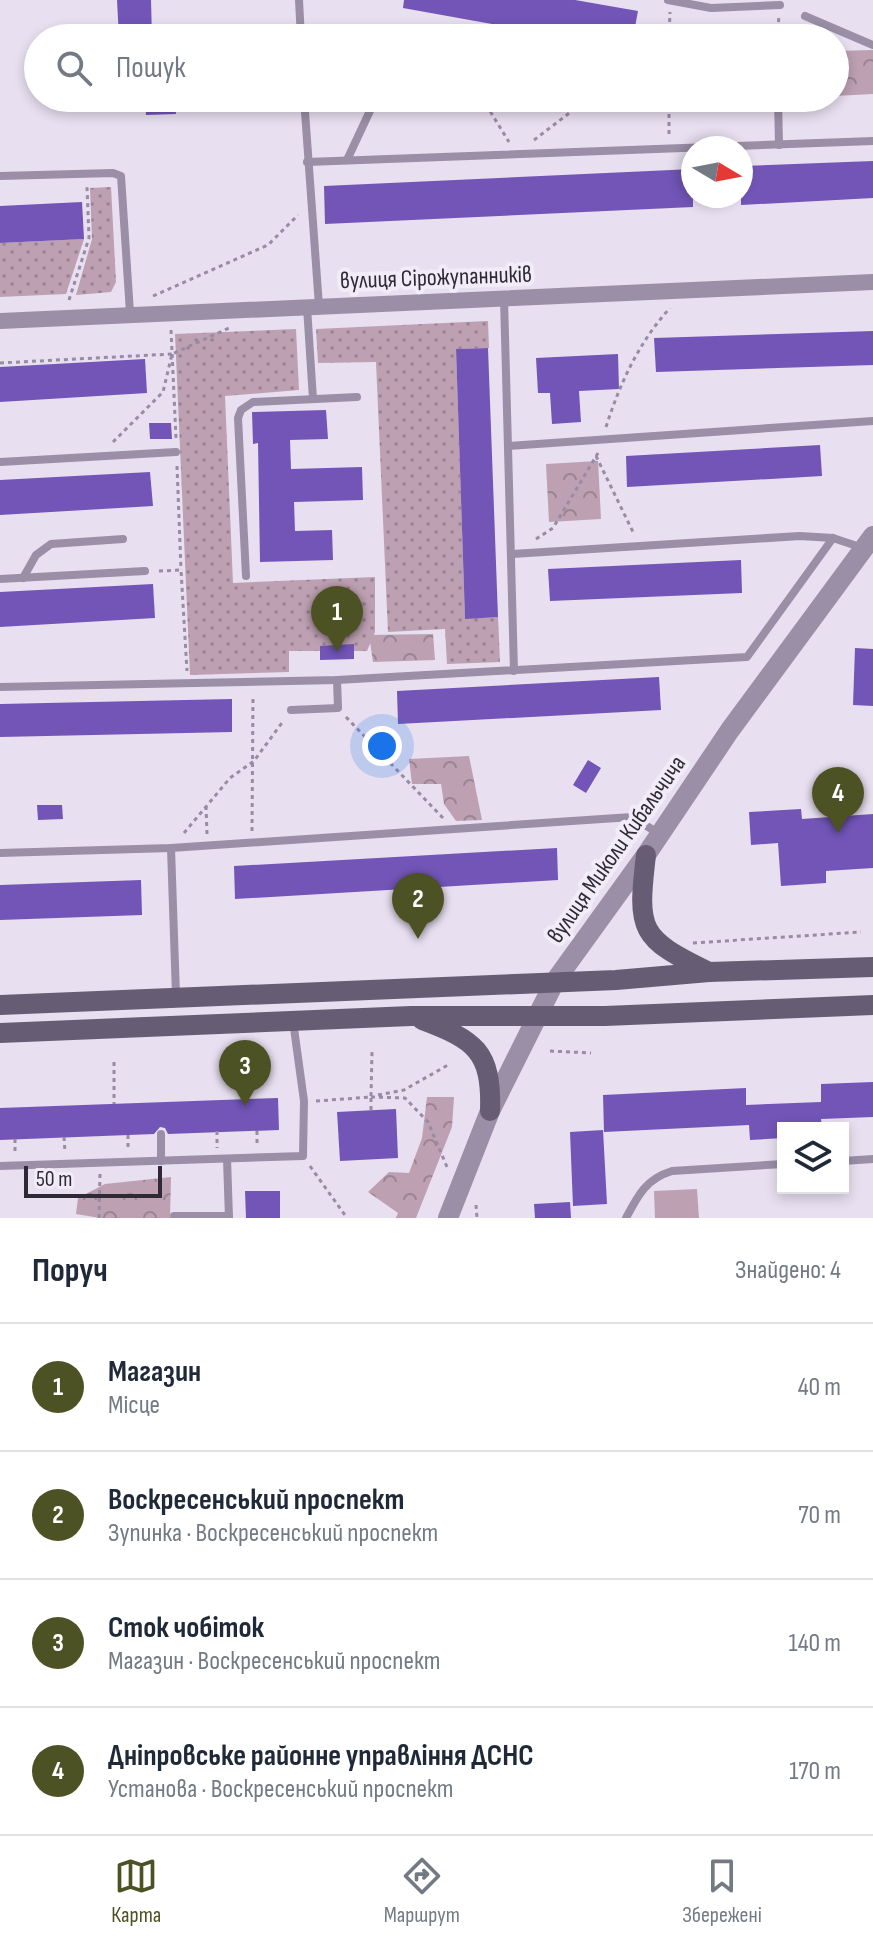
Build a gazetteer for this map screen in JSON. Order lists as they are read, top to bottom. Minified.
{"streets":{"street":["вулиця Сірожупанників","вулиця Миколи Кибальчича"]},"scale_bar":"50 m","north":"right","page":{"search":"Пошук","pins":["1","4","2","3"],"scale":"50 m","heading":["Поруч","Знайдено: 4"],"list":[{"mark":"1","name":"Магазин","note":"Місце","value":"40 m"},{"mark":"2","name":"Воскресенський проспект","note":"Зупинка · Воскресенський проспект","value":"70 m"},{"mark":"3","name":"Сток чобіток","note":"Магазин · Воскресенський проспект","value":"140 m"},{"mark":"4","name":"Дніпровське районне управління ДСНС","note":"Установа · Воскресенський проспект","value":"170 m"}],"nav":["Карта","Маршрут","Збережені"]}}
